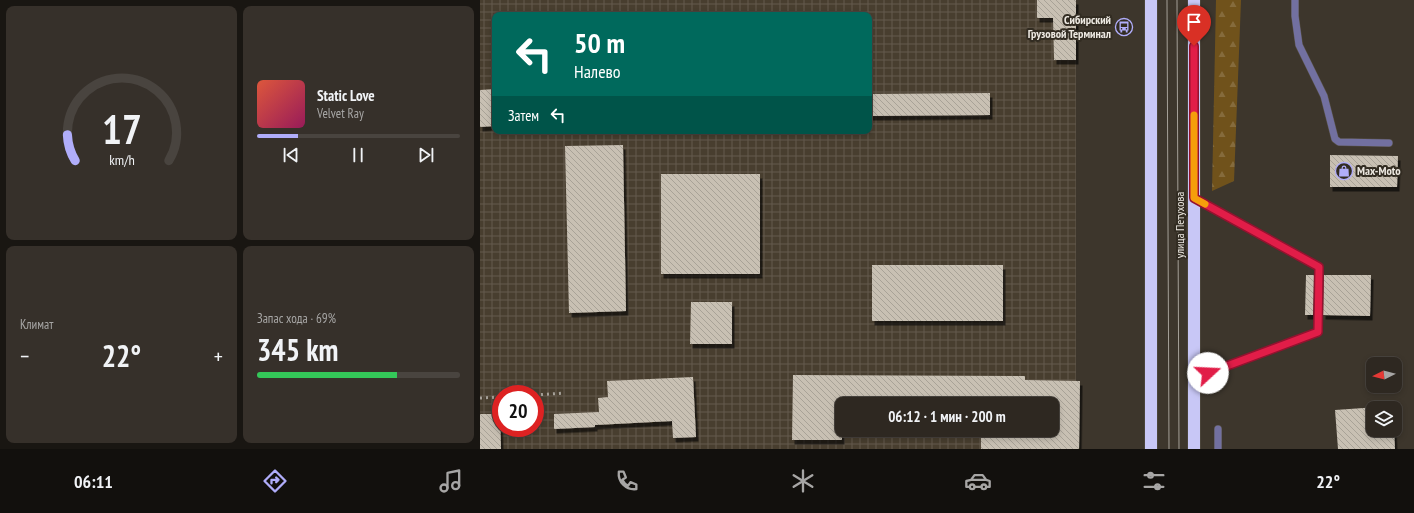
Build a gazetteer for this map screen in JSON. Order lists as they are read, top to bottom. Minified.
{"streets":{"highway":["улица Петухова"]},"places":{"bus stop":["Сибирский Грузовой Терминал"],"shop":["Max-Moto"]},"north":"left","page":{"turn":["50 m","Налево"],"song":["Static Love","Velvet Ray"],"then":"Затем","tile":["Климат",["Запас хода · 69%","345 km"]],"heat":["−","22°","+"],"limit":"20","trip":"06:12 · 1 мин · 200 m","tabs":["06:11","22°"],"gauge":["17","km/h"]}}
